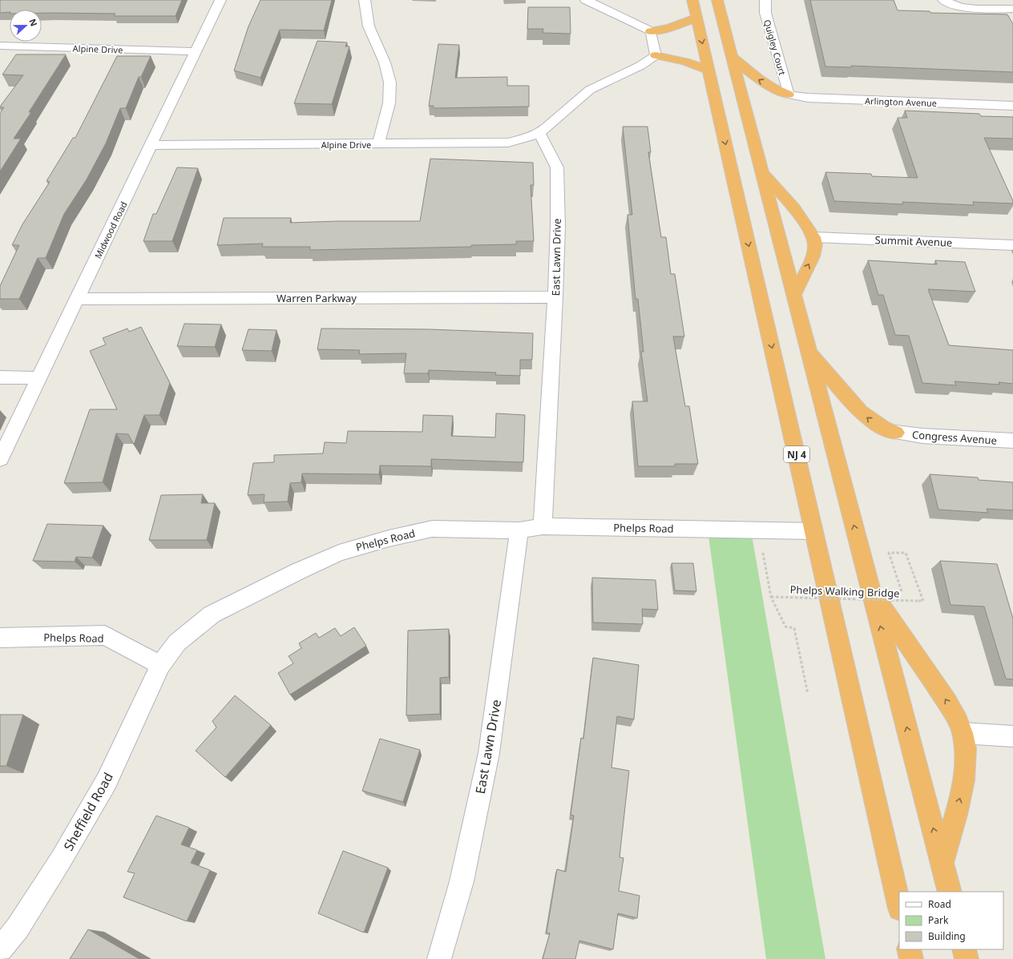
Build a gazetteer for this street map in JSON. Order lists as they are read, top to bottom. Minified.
{"streets":{"highway":["NJ 4"],"street":["Quigley Court","Alpine Drive","Arlington Avenue","Midwood Road","Summit Avenue","East Lawn Drive","Warren Parkway","Congress Avenue","Phelps Road","Sheffield Road"],"path":["Phelps Walking Bridge"]},"crossings":[["Quigley Court","Arlington Avenue"],["Alpine Drive","Midwood Road"],["Alpine Drive","East Lawn Drive"],["Midwood Road","Warren Parkway"],["East Lawn Drive","Warren Parkway"],["East Lawn Drive","Phelps Road"],["NJ 4","Phelps Road"],["Phelps Road","Sheffield Road"]],"legend":["Road","Park","Building"],"north":"right"}
